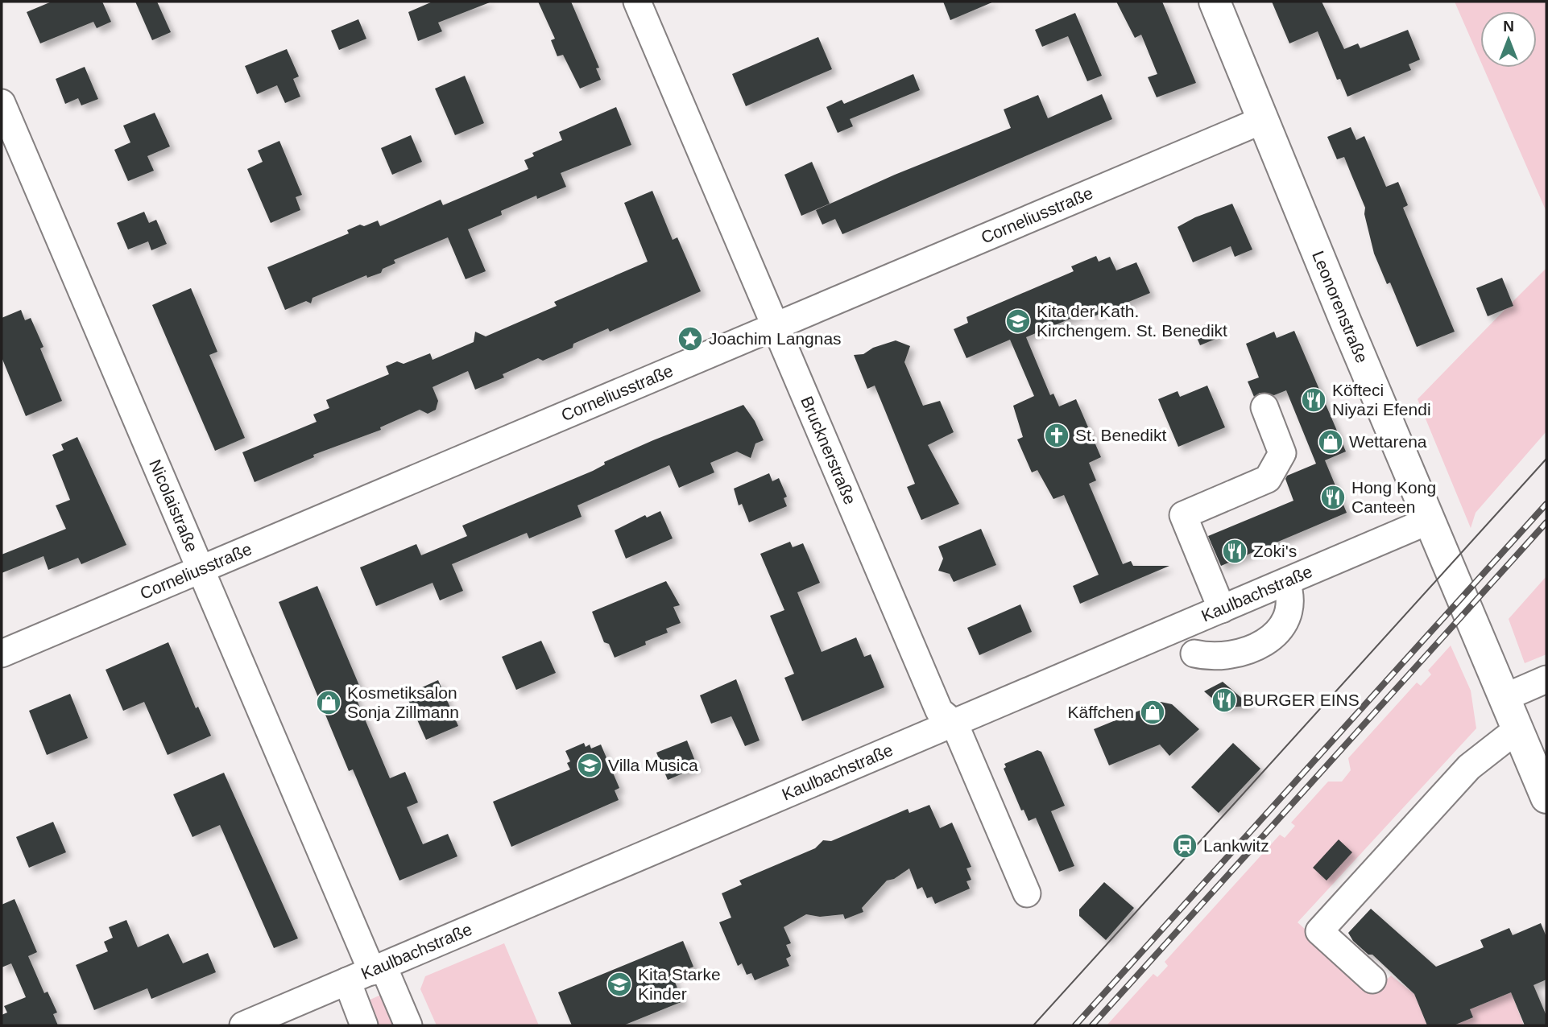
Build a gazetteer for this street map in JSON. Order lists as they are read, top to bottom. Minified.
{"streets":{"main road":["Leonorenstraße"],"street":["Corneliusstraße","Brucknerstraße","Nicolaistraße","Kaulbachstraße"]},"crossings":[["Corneliusstraße","Leonorenstraße"],["Corneliusstraße","Brucknerstraße"],["Corneliusstraße","Nicolaistraße"],["Leonorenstraße","Kaulbachstraße"],["Brucknerstraße","Kaulbachstraße"],["Nicolaistraße","Kaulbachstraße"]],"places":{"school or university":["Kita der Kath. Kirchengem. St. Benedikt","Villa Musica","Kita Starke Kinder"],"place":["Joachim Langnas"],"restaurant":["Köfteci Niyazi Efendi","Hong Kong Canteen","Zoki's","BURGER EINS"],"church":["St. Benedikt"],"shop":["Wettarena","Kosmetiksalon Sonja Zillmann","Käffchen"],"station":["Lankwitz"]},"north":"top"}
